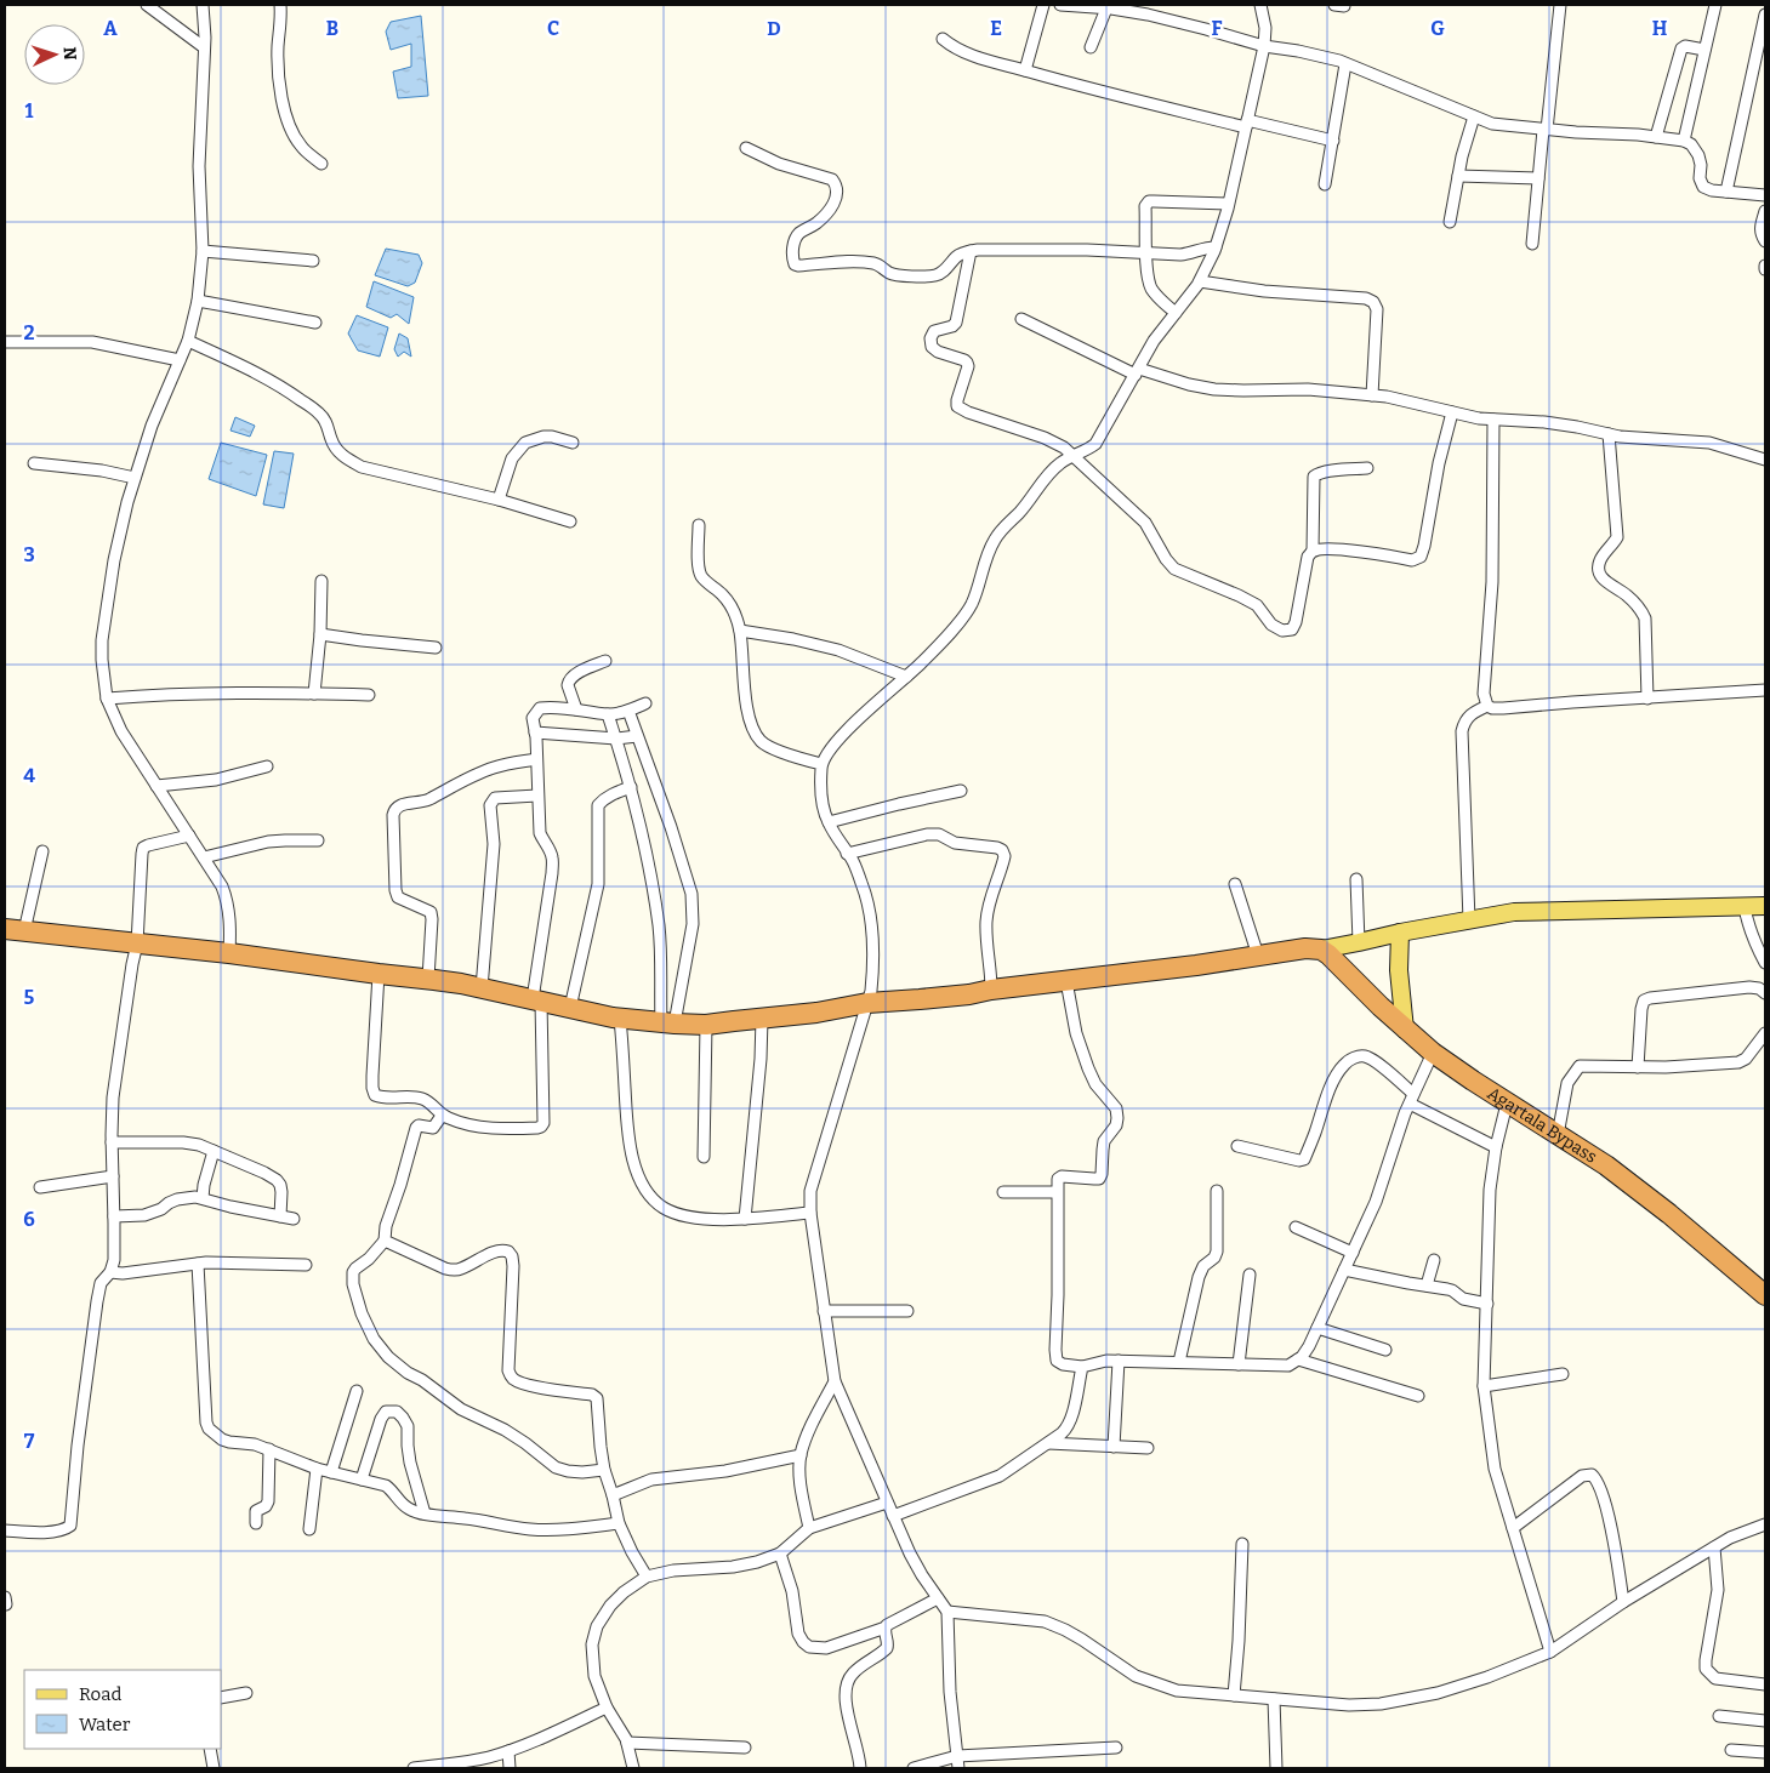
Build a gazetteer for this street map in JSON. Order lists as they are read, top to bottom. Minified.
{"streets":{"highway":["Agartala Bypass"]},"legend":["Road","Water"],"north":"right","grid":{"columns":["A","B","C","D","E","F","G","H"],"rows":["1","2","3","4","5","6","7"]}}
